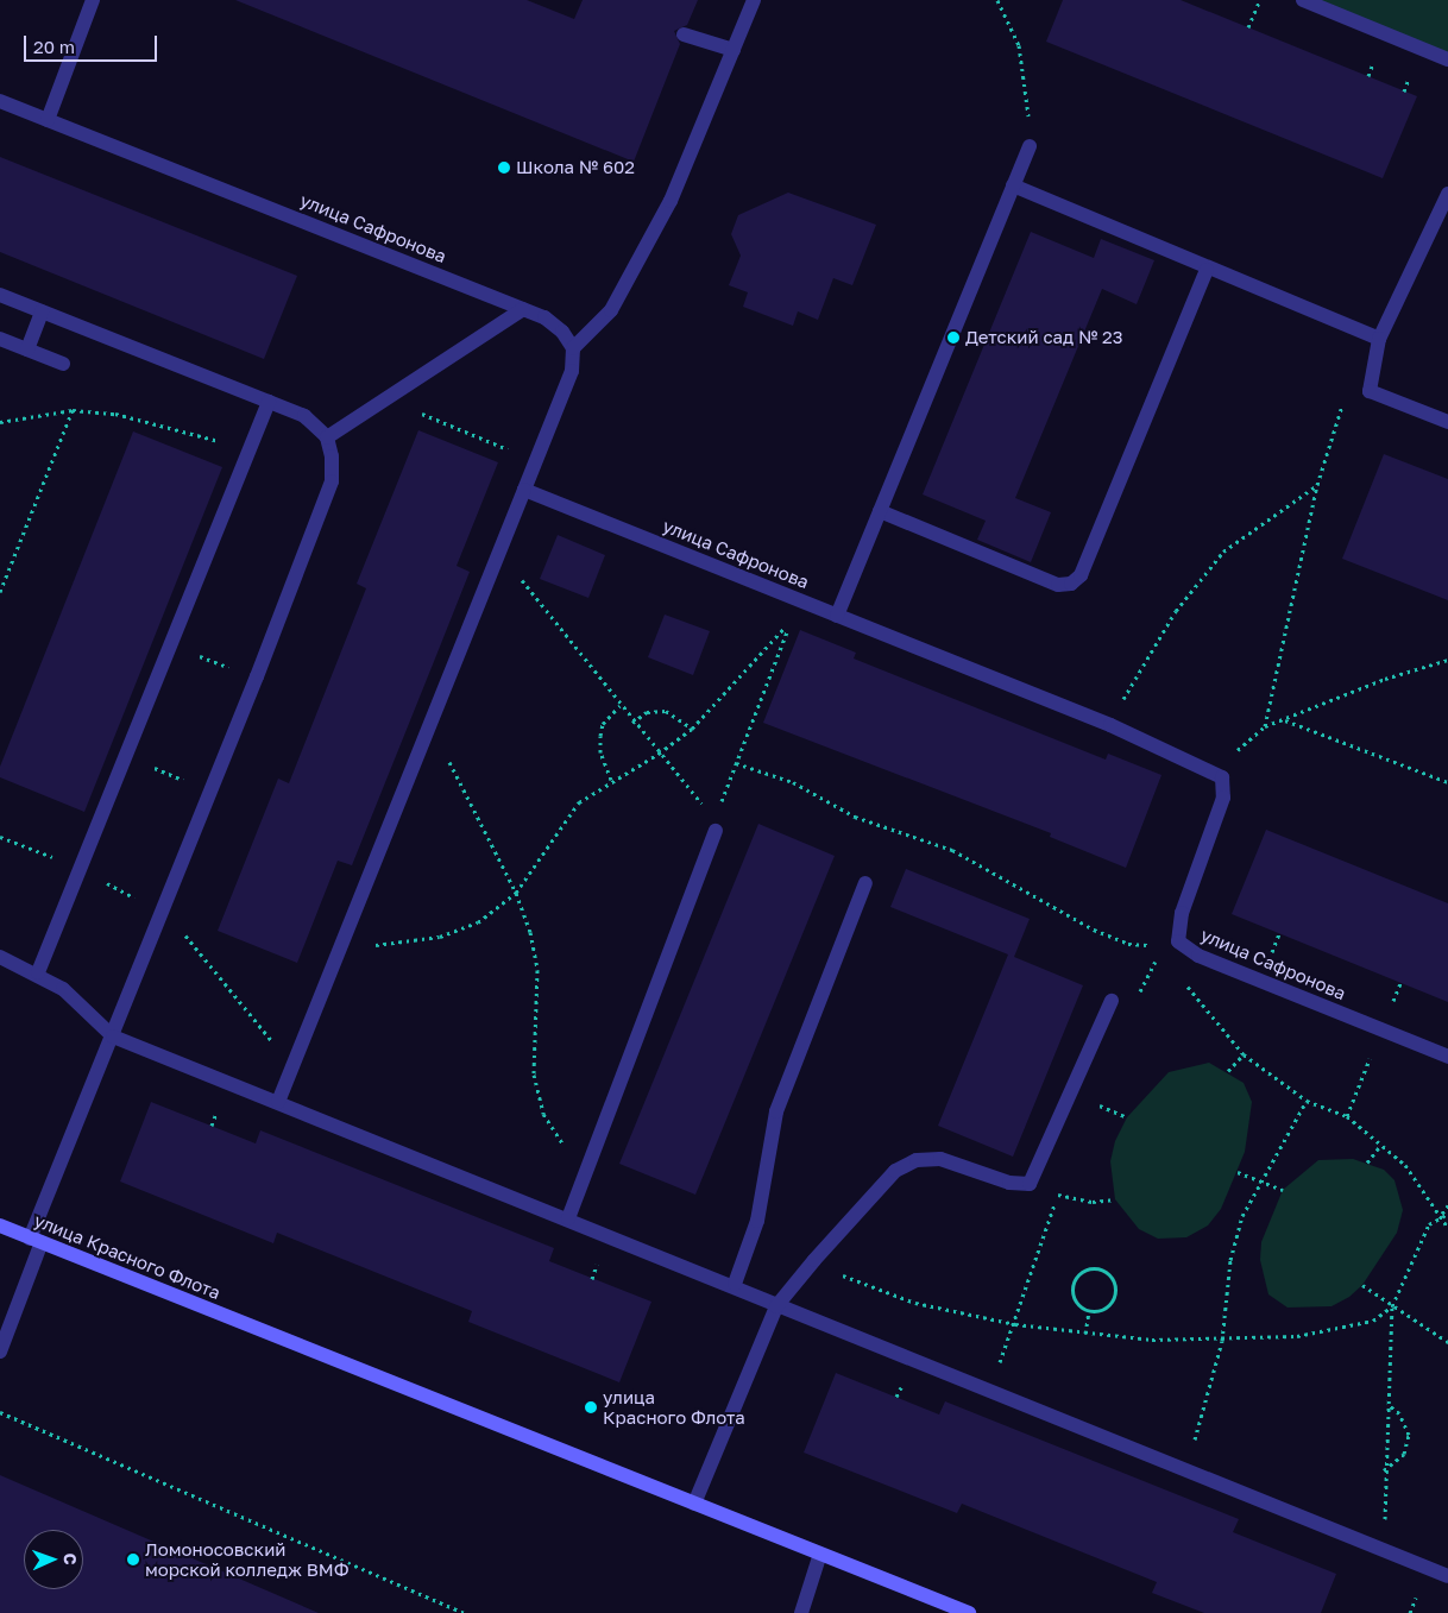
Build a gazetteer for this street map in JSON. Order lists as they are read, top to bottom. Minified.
{"streets":{"main road":["улица Красного Флота"],"lane":["улица Сафронова"]},"places":["Школа № 602","Детский сад № 23","улица Красного Флота","Ломоносовский морской колледж ВМФ"],"scale_bar":"20 m","north":"right"}
